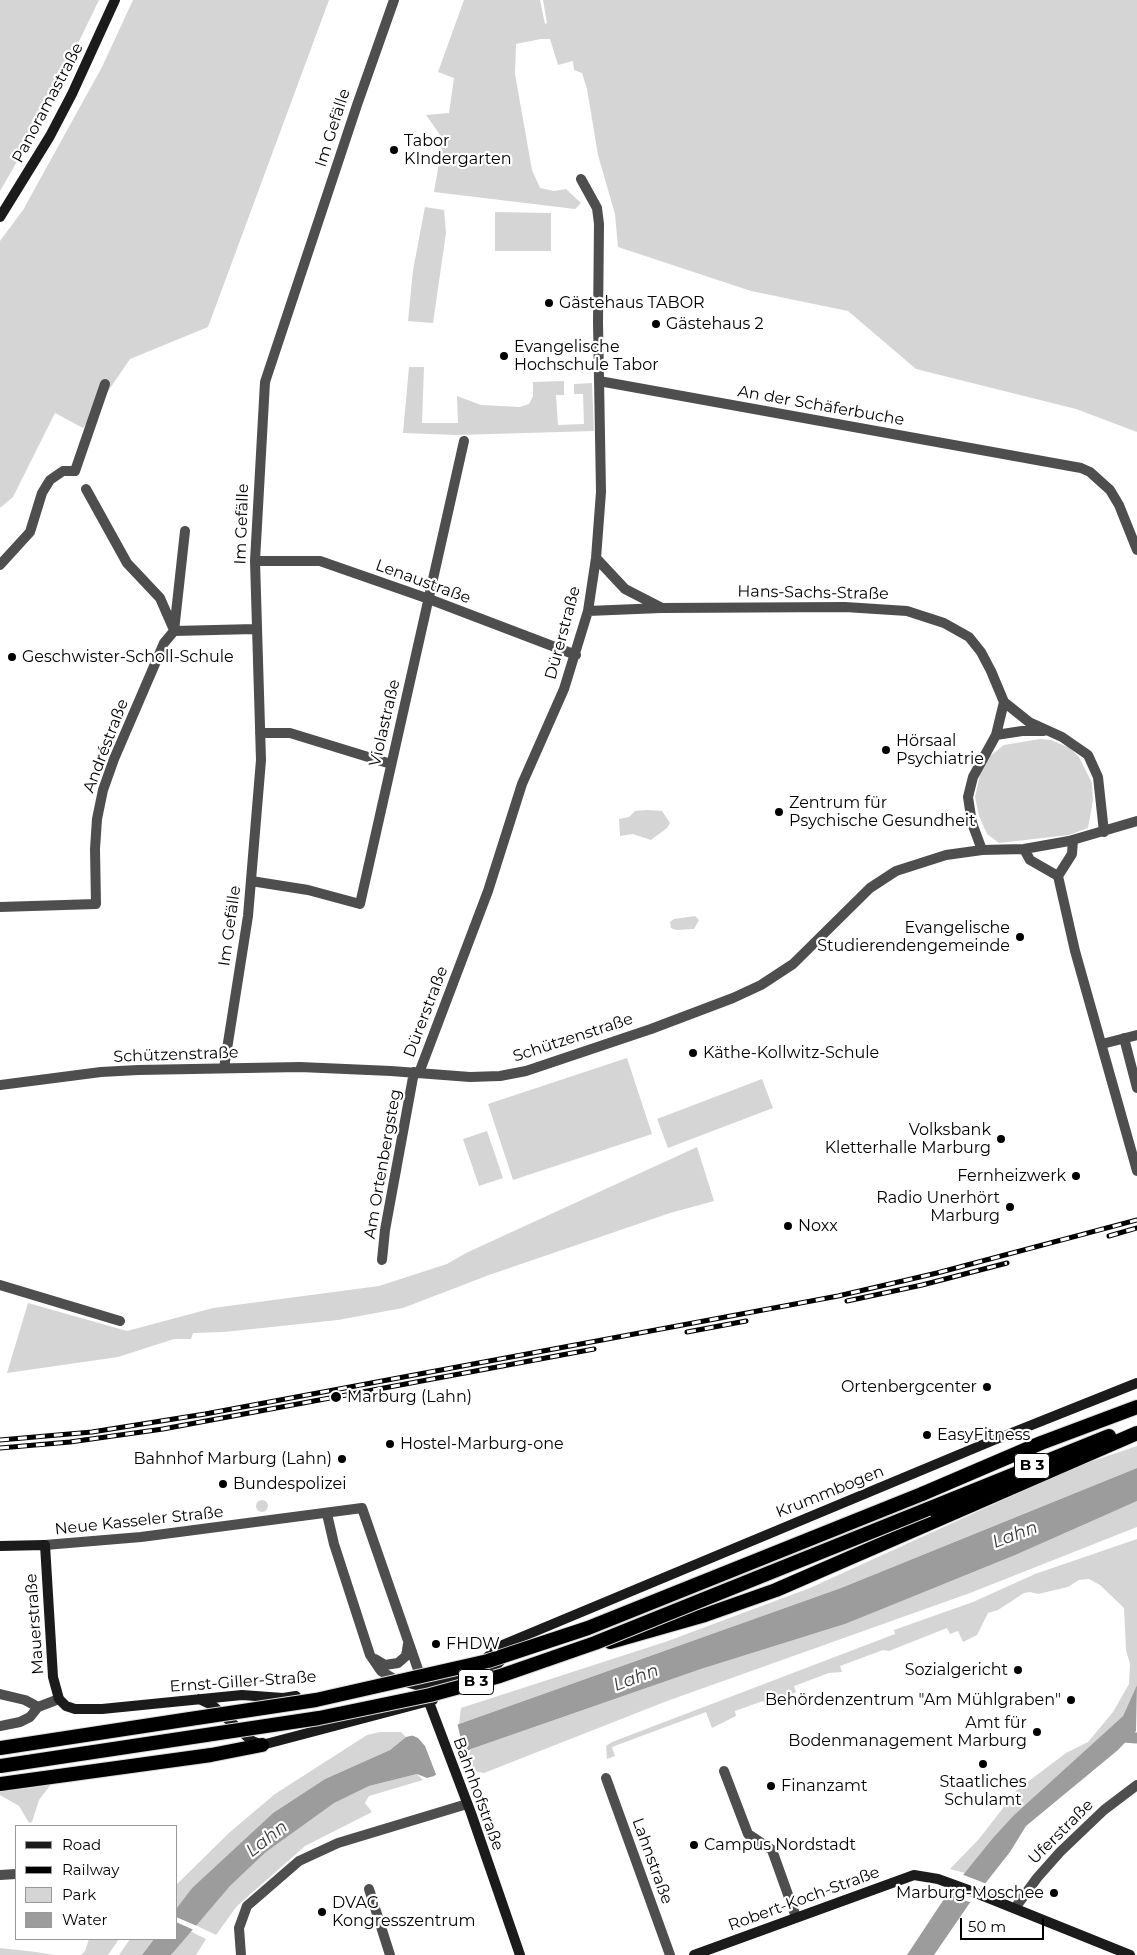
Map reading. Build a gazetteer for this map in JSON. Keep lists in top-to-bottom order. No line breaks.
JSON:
{"streets":{"highway":["B 3"],"main road":["Panoramastraße","Krummbogen","Neue Kasseler Straße","Mauerstraße","Ernst-Giller-Straße","Bahnhofstraße","Robert-Koch-Straße"],"street":["Im Gefälle","An der Schäferbuche","Lenaustraße","Hans-Sachs-Straße","Dürerstraße","Violastraße","Andréstraße","Schützenstraße","Am Ortenbergsteg","Uferstraße","Lahnstraße"]},"crossings":[["Im Gefälle","Lenaustraße"],["Im Gefälle","Violastraße"],["Im Gefälle","Schützenstraße"],["An der Schäferbuche","Dürerstraße"],["Lenaustraße","Dürerstraße"],["Lenaustraße","Violastraße"],["Hans-Sachs-Straße","Dürerstraße"],["Dürerstraße","Schützenstraße"],["Dürerstraße","Am Ortenbergsteg"],["Schützenstraße","Am Ortenbergsteg"],["B 3","Krummbogen"],["Krummbogen","Ernst-Giller-Straße"],["Krummbogen","Bahnhofstraße"],["Neue Kasseler Straße","Mauerstraße"],["Neue Kasseler Straße","Bahnhofstraße"],["Mauerstraße","Ernst-Giller-Straße"],["Ernst-Giller-Straße","Bahnhofstraße"],["Uferstraße","Robert-Koch-Straße"]],"water":["Lahn"],"places":["Tabor KIndergarten","Gästehaus TABOR","Gästehaus 2","Evangelische Hochschule Tabor","Geschwister-Scholl-Schule","Hörsaal Psychiatrie","Zentrum für Psychische Gesundheit","Evangelische Studierendengemeinde","Käthe-Kollwitz-Schule","Volksbank Kletterhalle Marburg","Fernheizwerk","Radio Unerhört Marburg","Noxx","Ortenbergcenter","Marburg (Lahn)","EasyFitness","Hostel-Marburg-one","Bahnhof Marburg (Lahn)","Bundespolizei","FHDW","Sozialgericht","Behördenzentrum \"Am Mühlgraben\"","Amt für Bodenmanagement Marburg","Staatliches Schulamt","Finanzamt","Campus Nordstadt","Marburg-Moschee","DVAG Kongresszentrum"],"legend":["Road","Railway","Park","Water"],"scale_bar":"50 m"}
